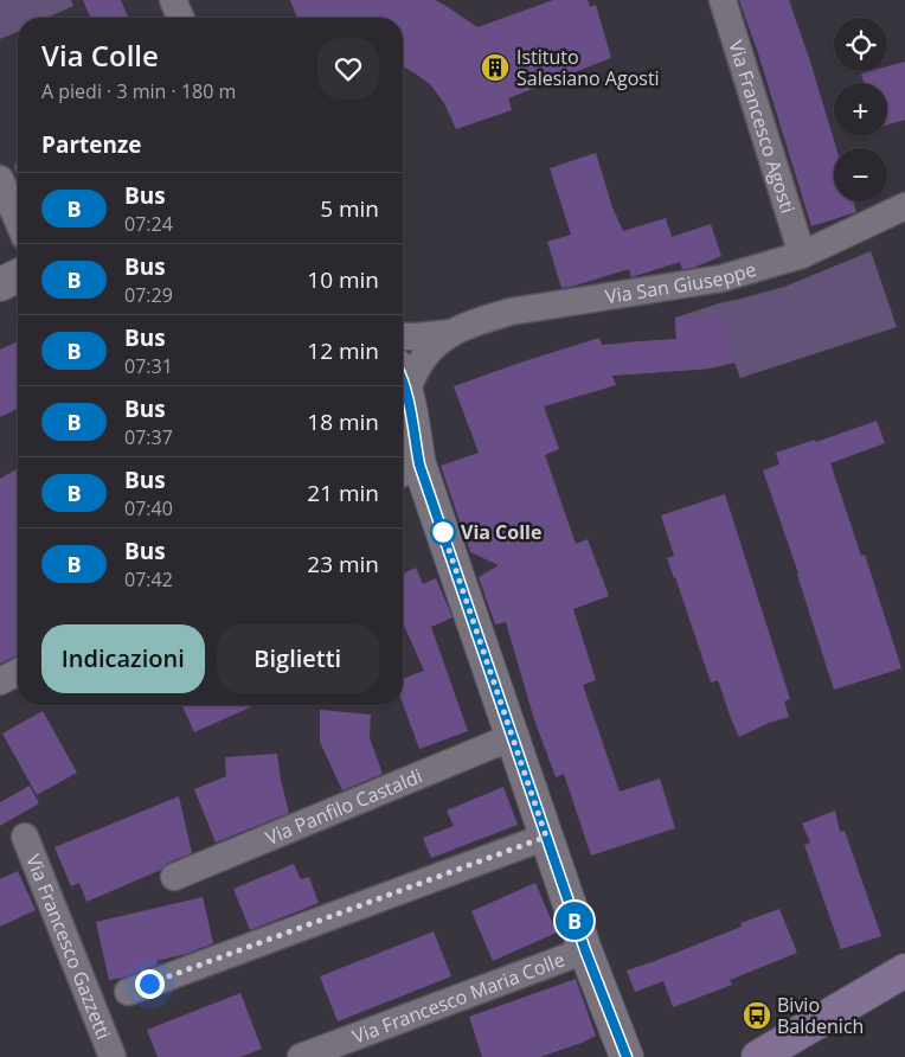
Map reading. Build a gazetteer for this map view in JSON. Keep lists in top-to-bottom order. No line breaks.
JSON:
{"streets":{"street":["Via Francesco Agosti","Via San Giuseppe","Via Panfilo Castaldi","Via Francesco Gazzetti","Via Francesco Maria Colle"]},"crossings":[["Via Francesco Agosti","Via San Giuseppe"],["Via Panfilo Castaldi","Via Francesco Maria Colle"]],"places":{"building":["Istituto Salesiano Agosti"],"other":["Via Colle"],"bus stop":["Bivio Baldenich"]},"lines":["bus line B"],"page":{"on_map":"B","map_buttons":["+","−"],"heading":[["Via Colle","A piedi · 3 min · 180 m"],"Partenze"],"list":[{"mark":"B","name":"Bus","note":"07:24","value":"5 min"},{"mark":"B","name":"Bus","note":"07:29","value":"10 min"},{"mark":"B","name":"Bus","note":"07:31","value":"12 min"},{"mark":"B","name":"Bus","note":"07:37","value":"18 min"},{"mark":"B","name":"Bus","note":"07:40","value":"21 min"},{"mark":"B","name":"Bus","note":"07:42","value":"23 min"}],"buttons":["Indicazioni","Biglietti"]}}
